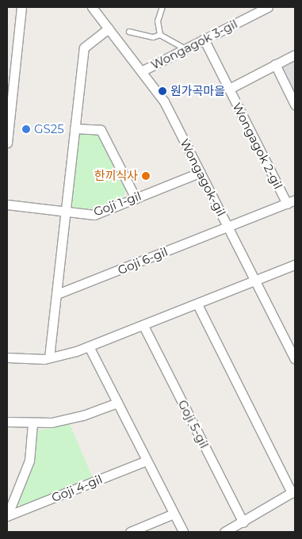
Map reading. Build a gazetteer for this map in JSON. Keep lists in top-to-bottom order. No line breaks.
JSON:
{"streets":{"street":["Wongagok 3-gil","Wongagok 2-gil","Wongagok-gil","Goji 1-gil","Goji 6-gil","Goji 5-gil","Goji 4-gil"]},"crossings":[["Wongagok 3-gil","Wongagok 2-gil"],["Wongagok 3-gil","Wongagok-gil"],["Wongagok 2-gil","Wongagok-gil"],["Wongagok 2-gil","Goji 6-gil"],["Wongagok-gil","Goji 1-gil"],["Wongagok-gil","Goji 6-gil"]],"places":["원가곡마을","GS25","한끼식사"]}
